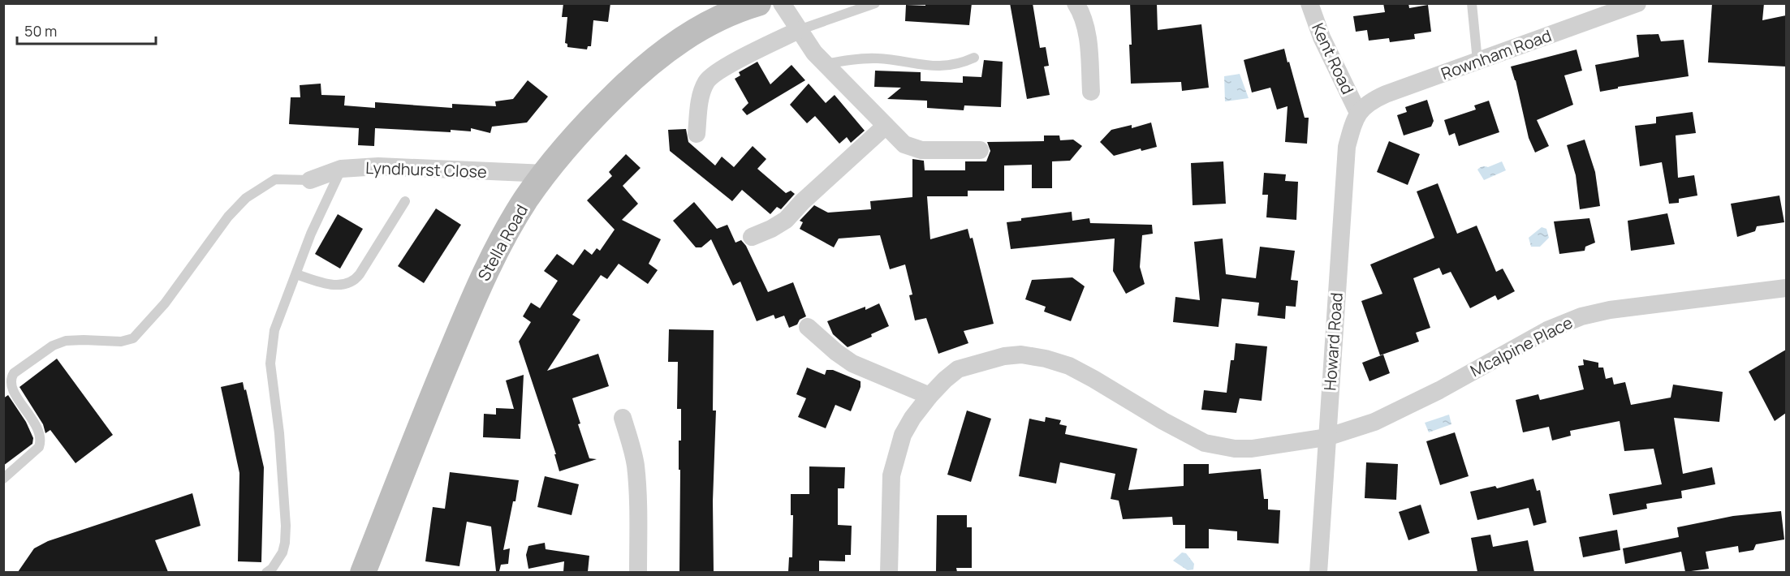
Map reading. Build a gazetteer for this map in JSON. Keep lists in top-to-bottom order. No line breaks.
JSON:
{"streets":{"main road":["Stella Road"],"street":["Rownham Road","Kent Road","Lyndhurst Close","Howard Road","Mcalpine Place"]},"crossings":[["Rownham Road","Kent Road"],["Rownham Road","Howard Road"],["Kent Road","Howard Road"],["Lyndhurst Close","Stella Road"],["Howard Road","Mcalpine Place"]],"scale_bar":"50 m"}
